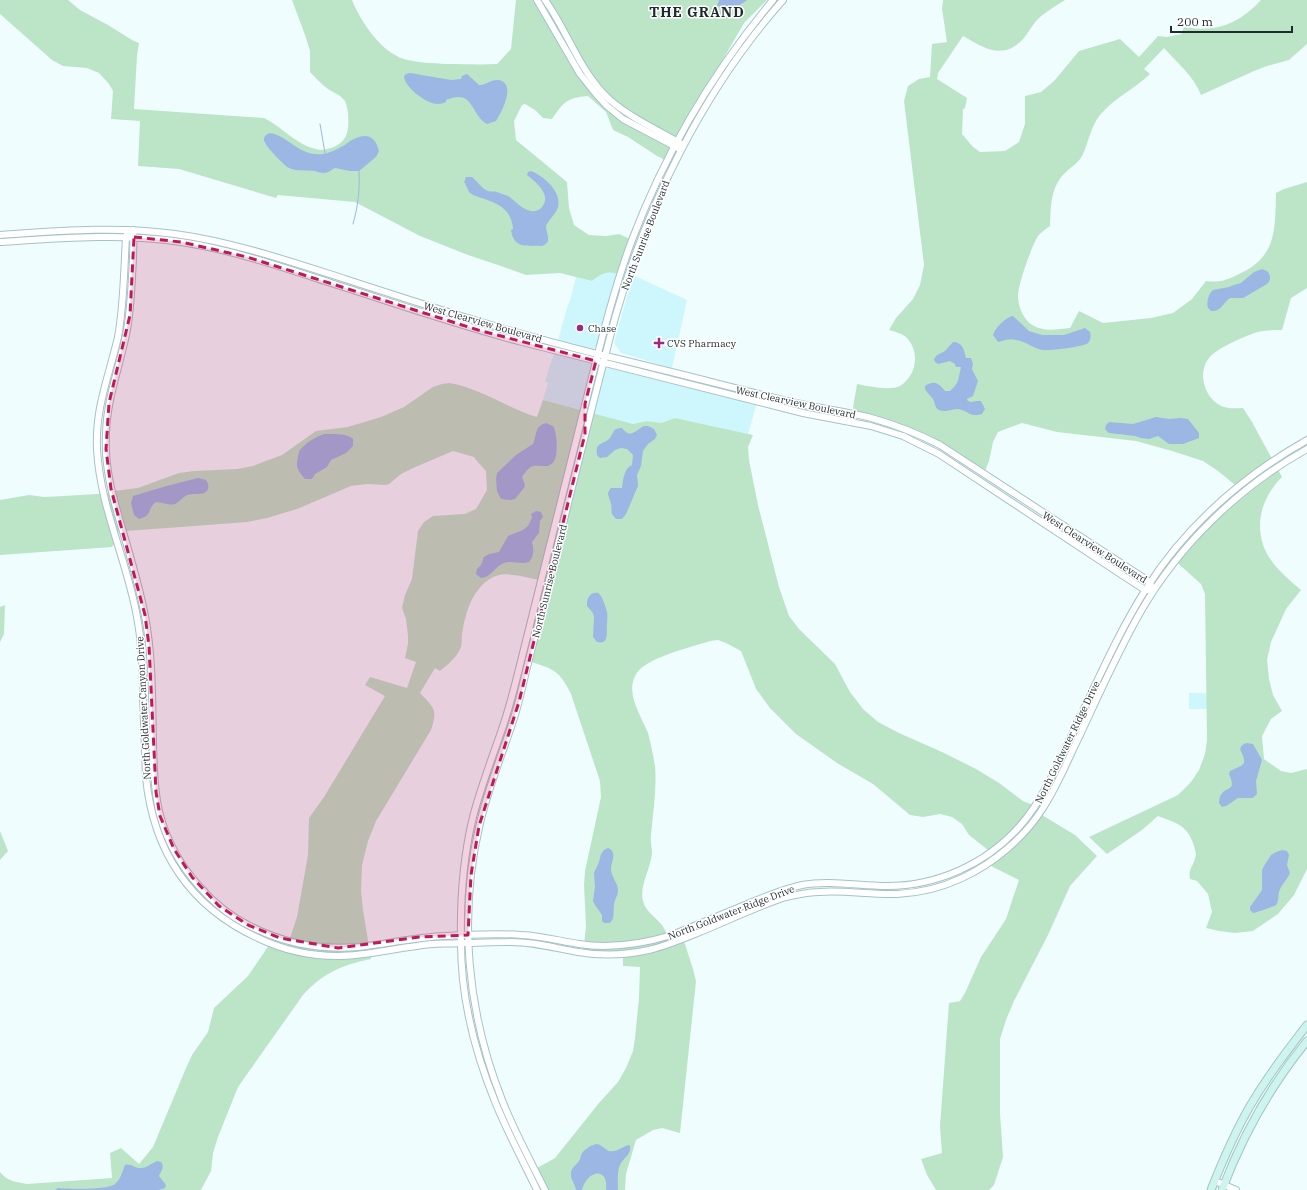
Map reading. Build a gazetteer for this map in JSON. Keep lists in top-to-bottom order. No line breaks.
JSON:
{"streets":{"street":["North Sunrise Boulevard","West Clearview Boulevard","North Goldwater Canyon Drive","North Goldwater Ridge Drive"]},"crossings":[["North Sunrise Boulevard","West Clearview Boulevard"],["North Sunrise Boulevard","North Goldwater Canyon Drive"],["North Sunrise Boulevard","North Goldwater Ridge Drive"],["West Clearview Boulevard","North Goldwater Canyon Drive"],["West Clearview Boulevard","North Goldwater Ridge Drive"],["North Goldwater Canyon Drive","North Goldwater Ridge Drive"]],"districts":["THE GRAND"],"places":{"other":["Chase"],"health":["CVS Pharmacy"]},"scale_bar":"200 m"}
